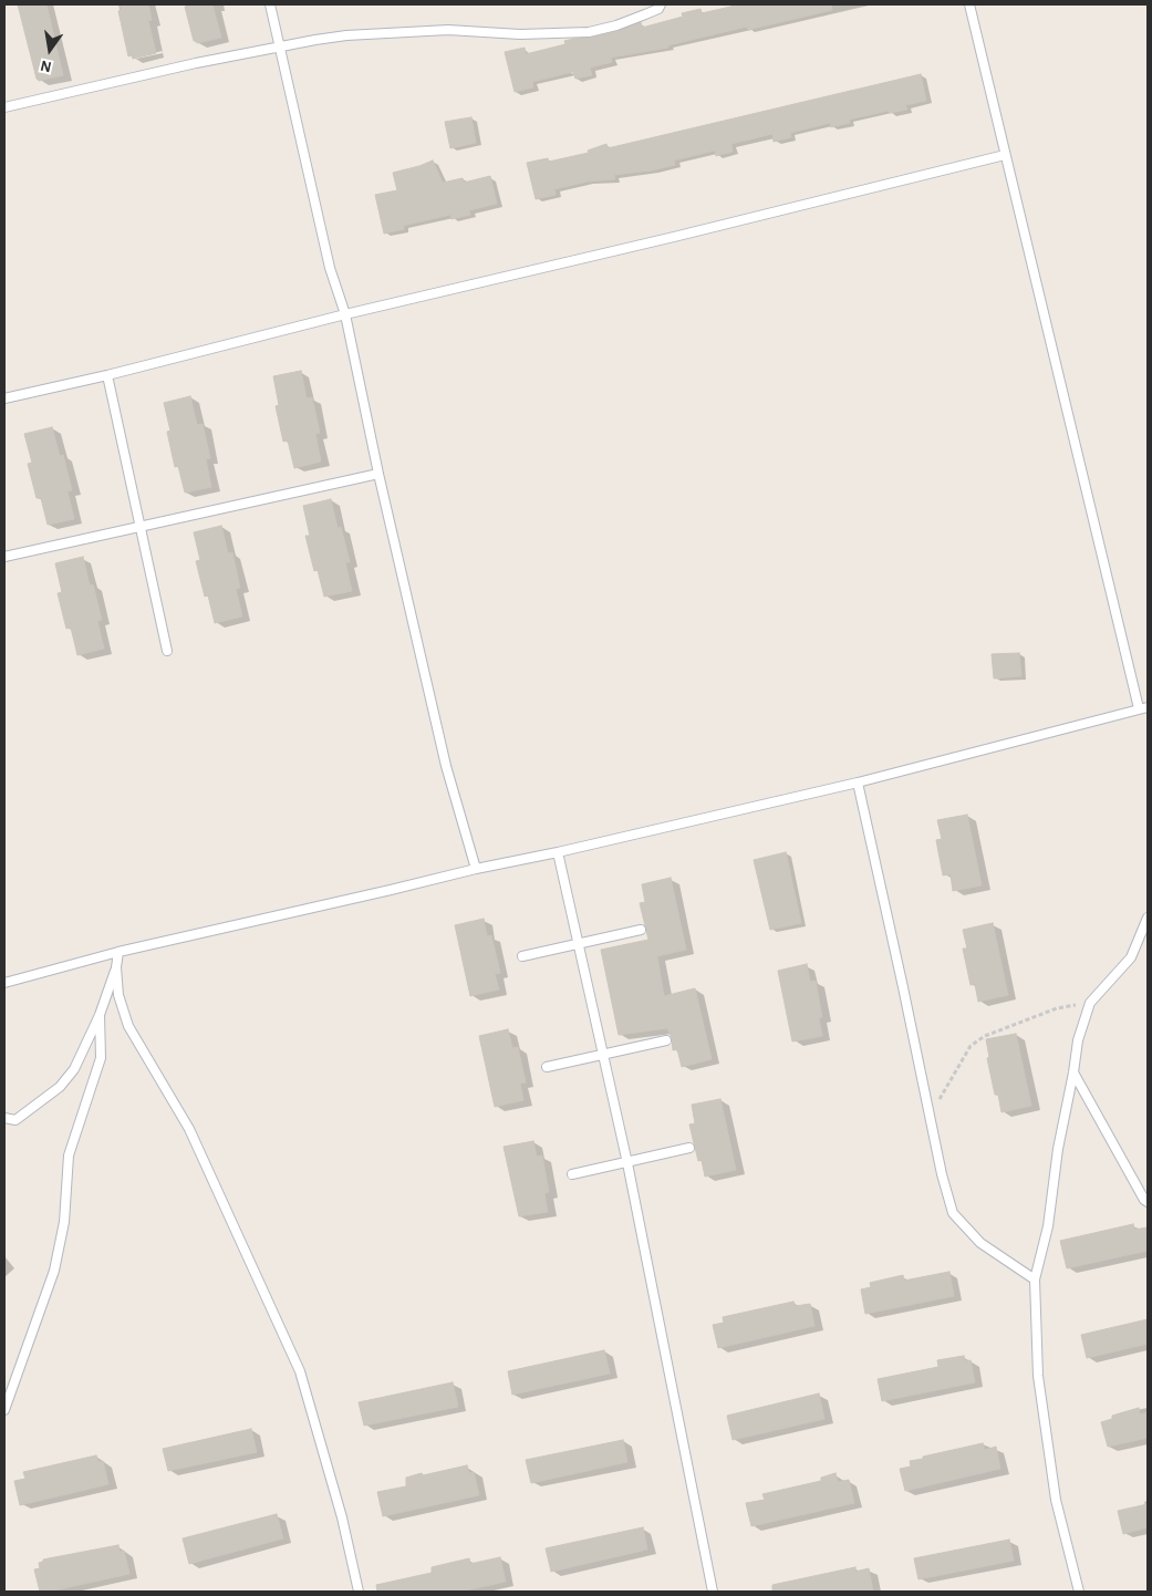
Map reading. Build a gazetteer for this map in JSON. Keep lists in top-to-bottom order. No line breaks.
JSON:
{"north":"bottom"}
